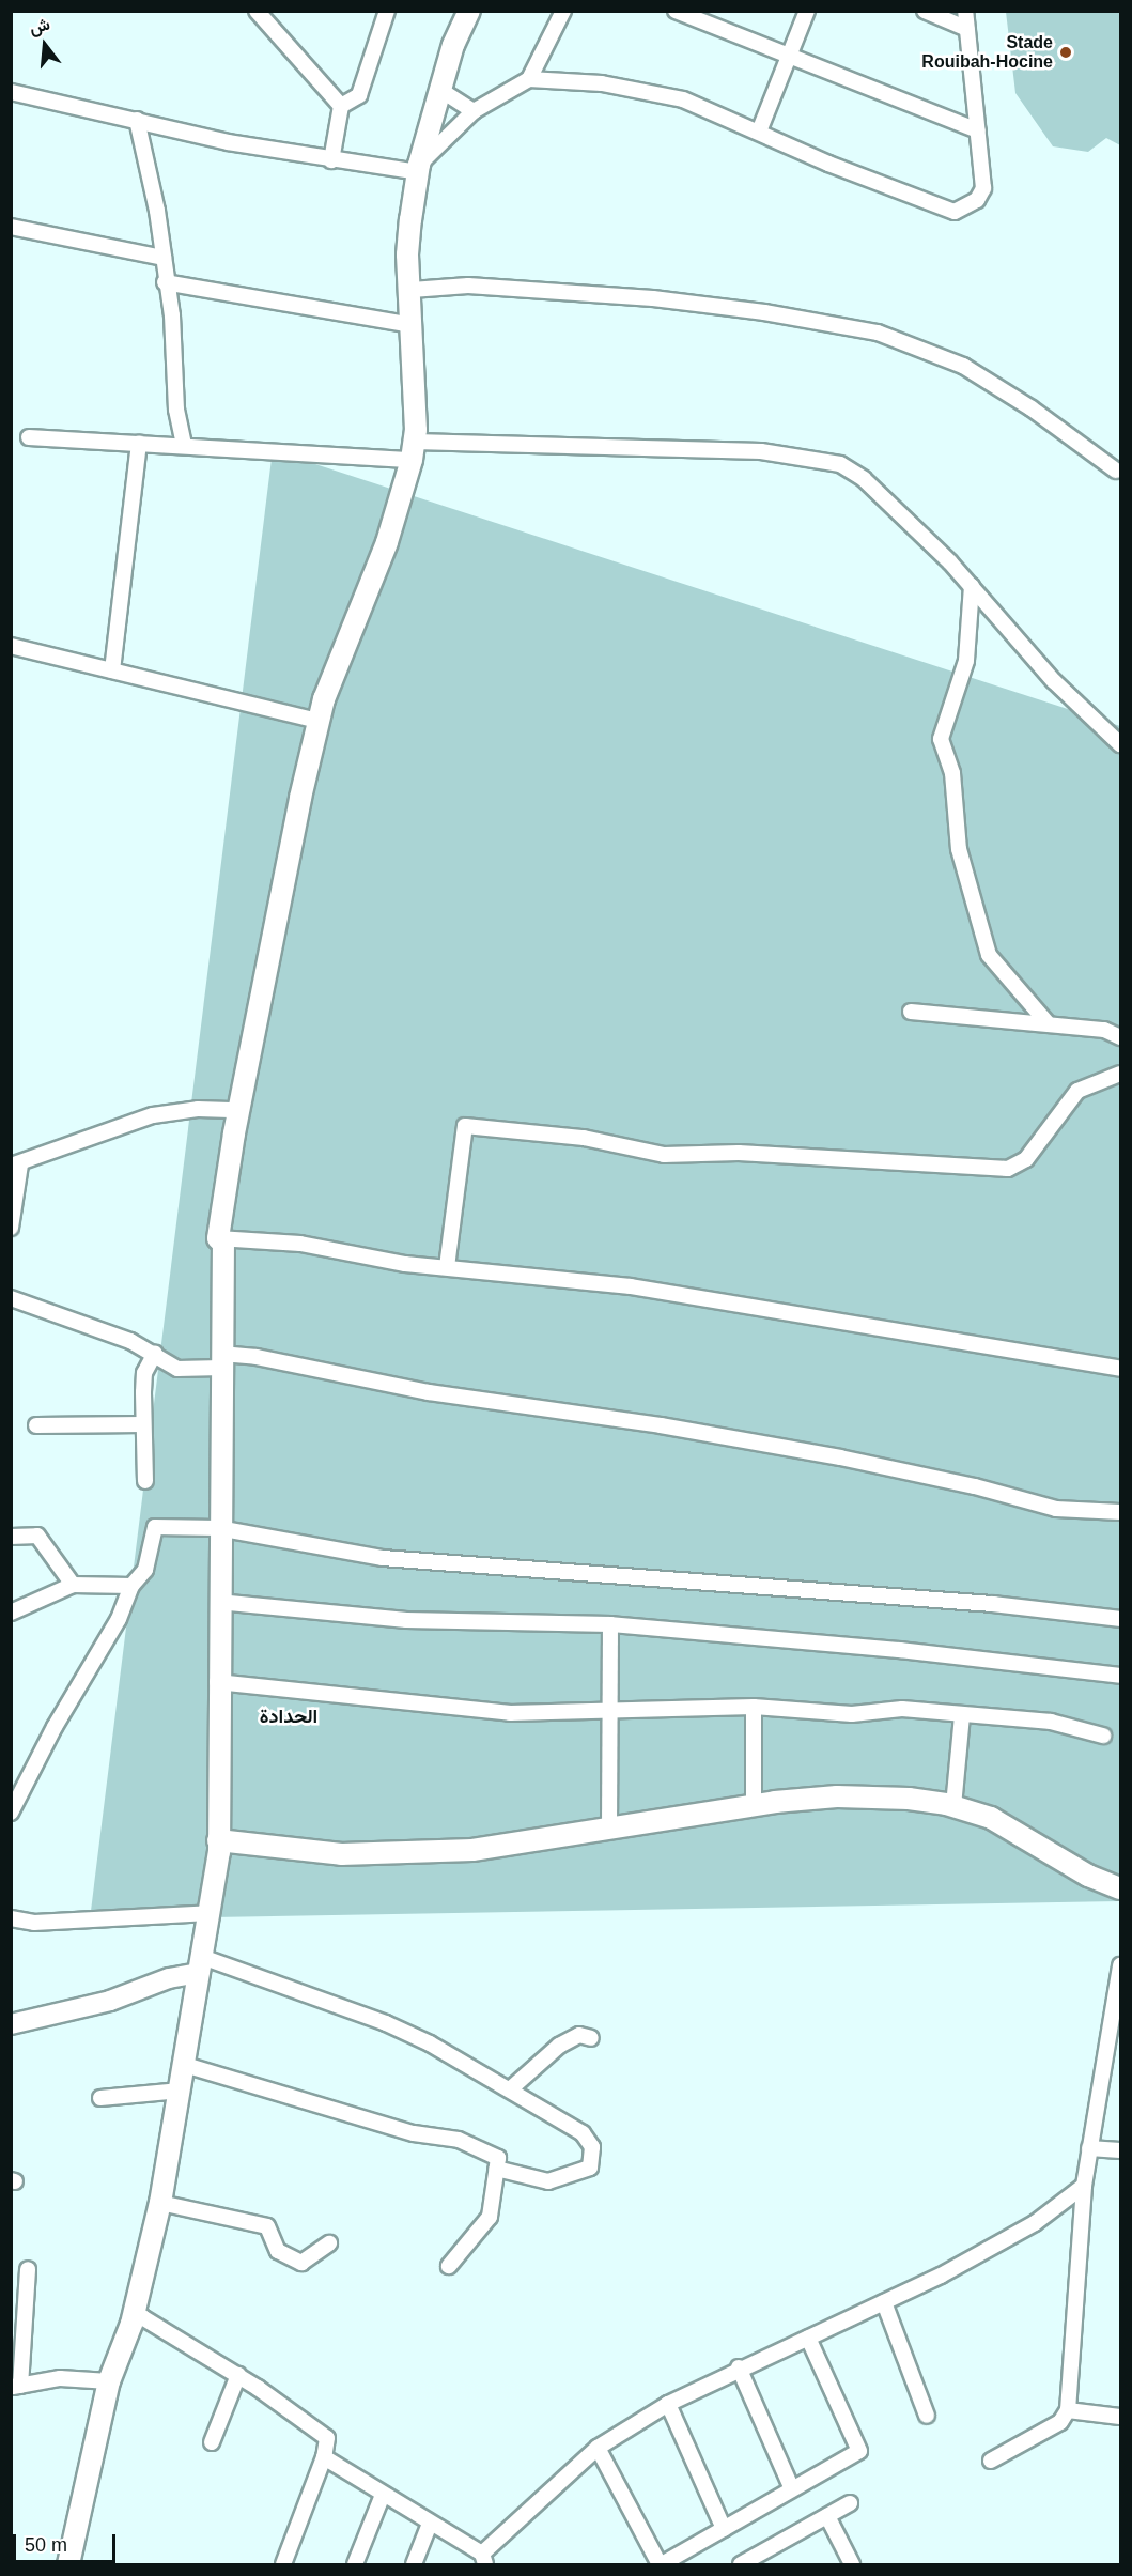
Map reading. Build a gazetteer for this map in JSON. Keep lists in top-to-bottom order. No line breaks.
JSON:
{"districts":["الحدادة"],"places":["Stade Rouibah-Hocine"],"scale_bar":"50 m","north":"top"}
